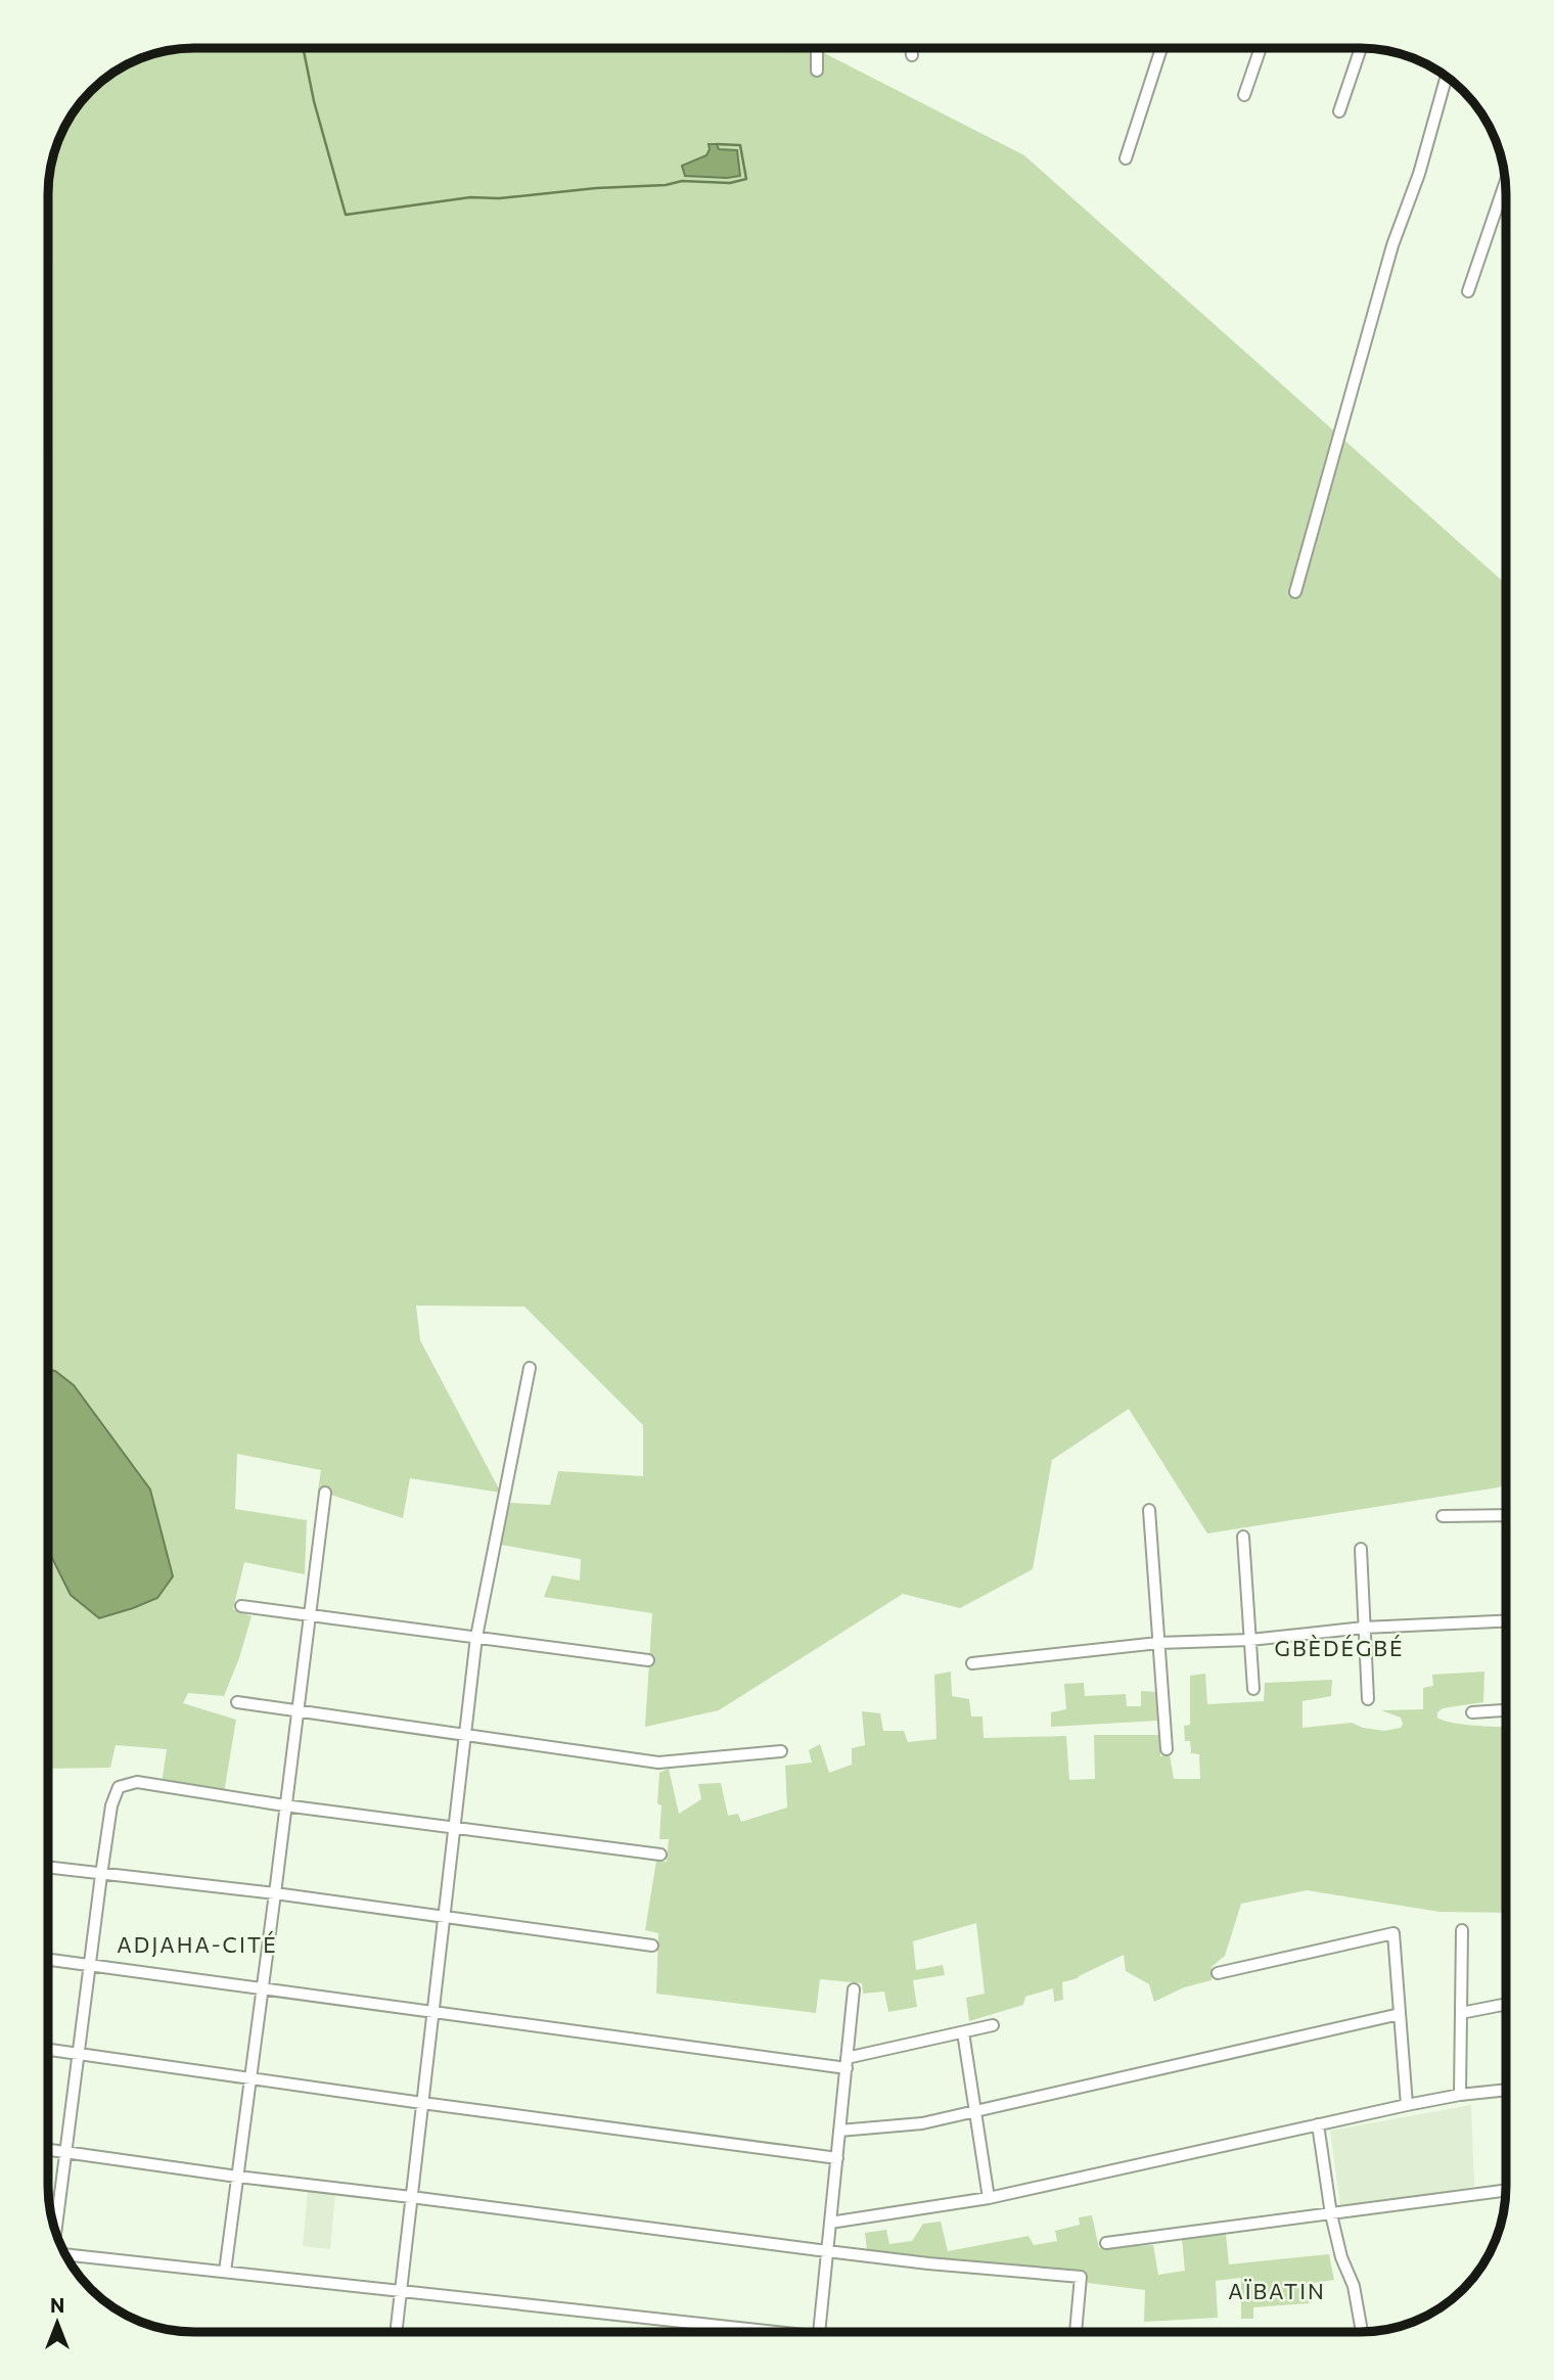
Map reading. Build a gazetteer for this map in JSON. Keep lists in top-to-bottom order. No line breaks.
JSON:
{"districts":["GBÈDÉGBÉ","ADJAHA-CITÉ","AÏBATIN"],"north":"top"}
